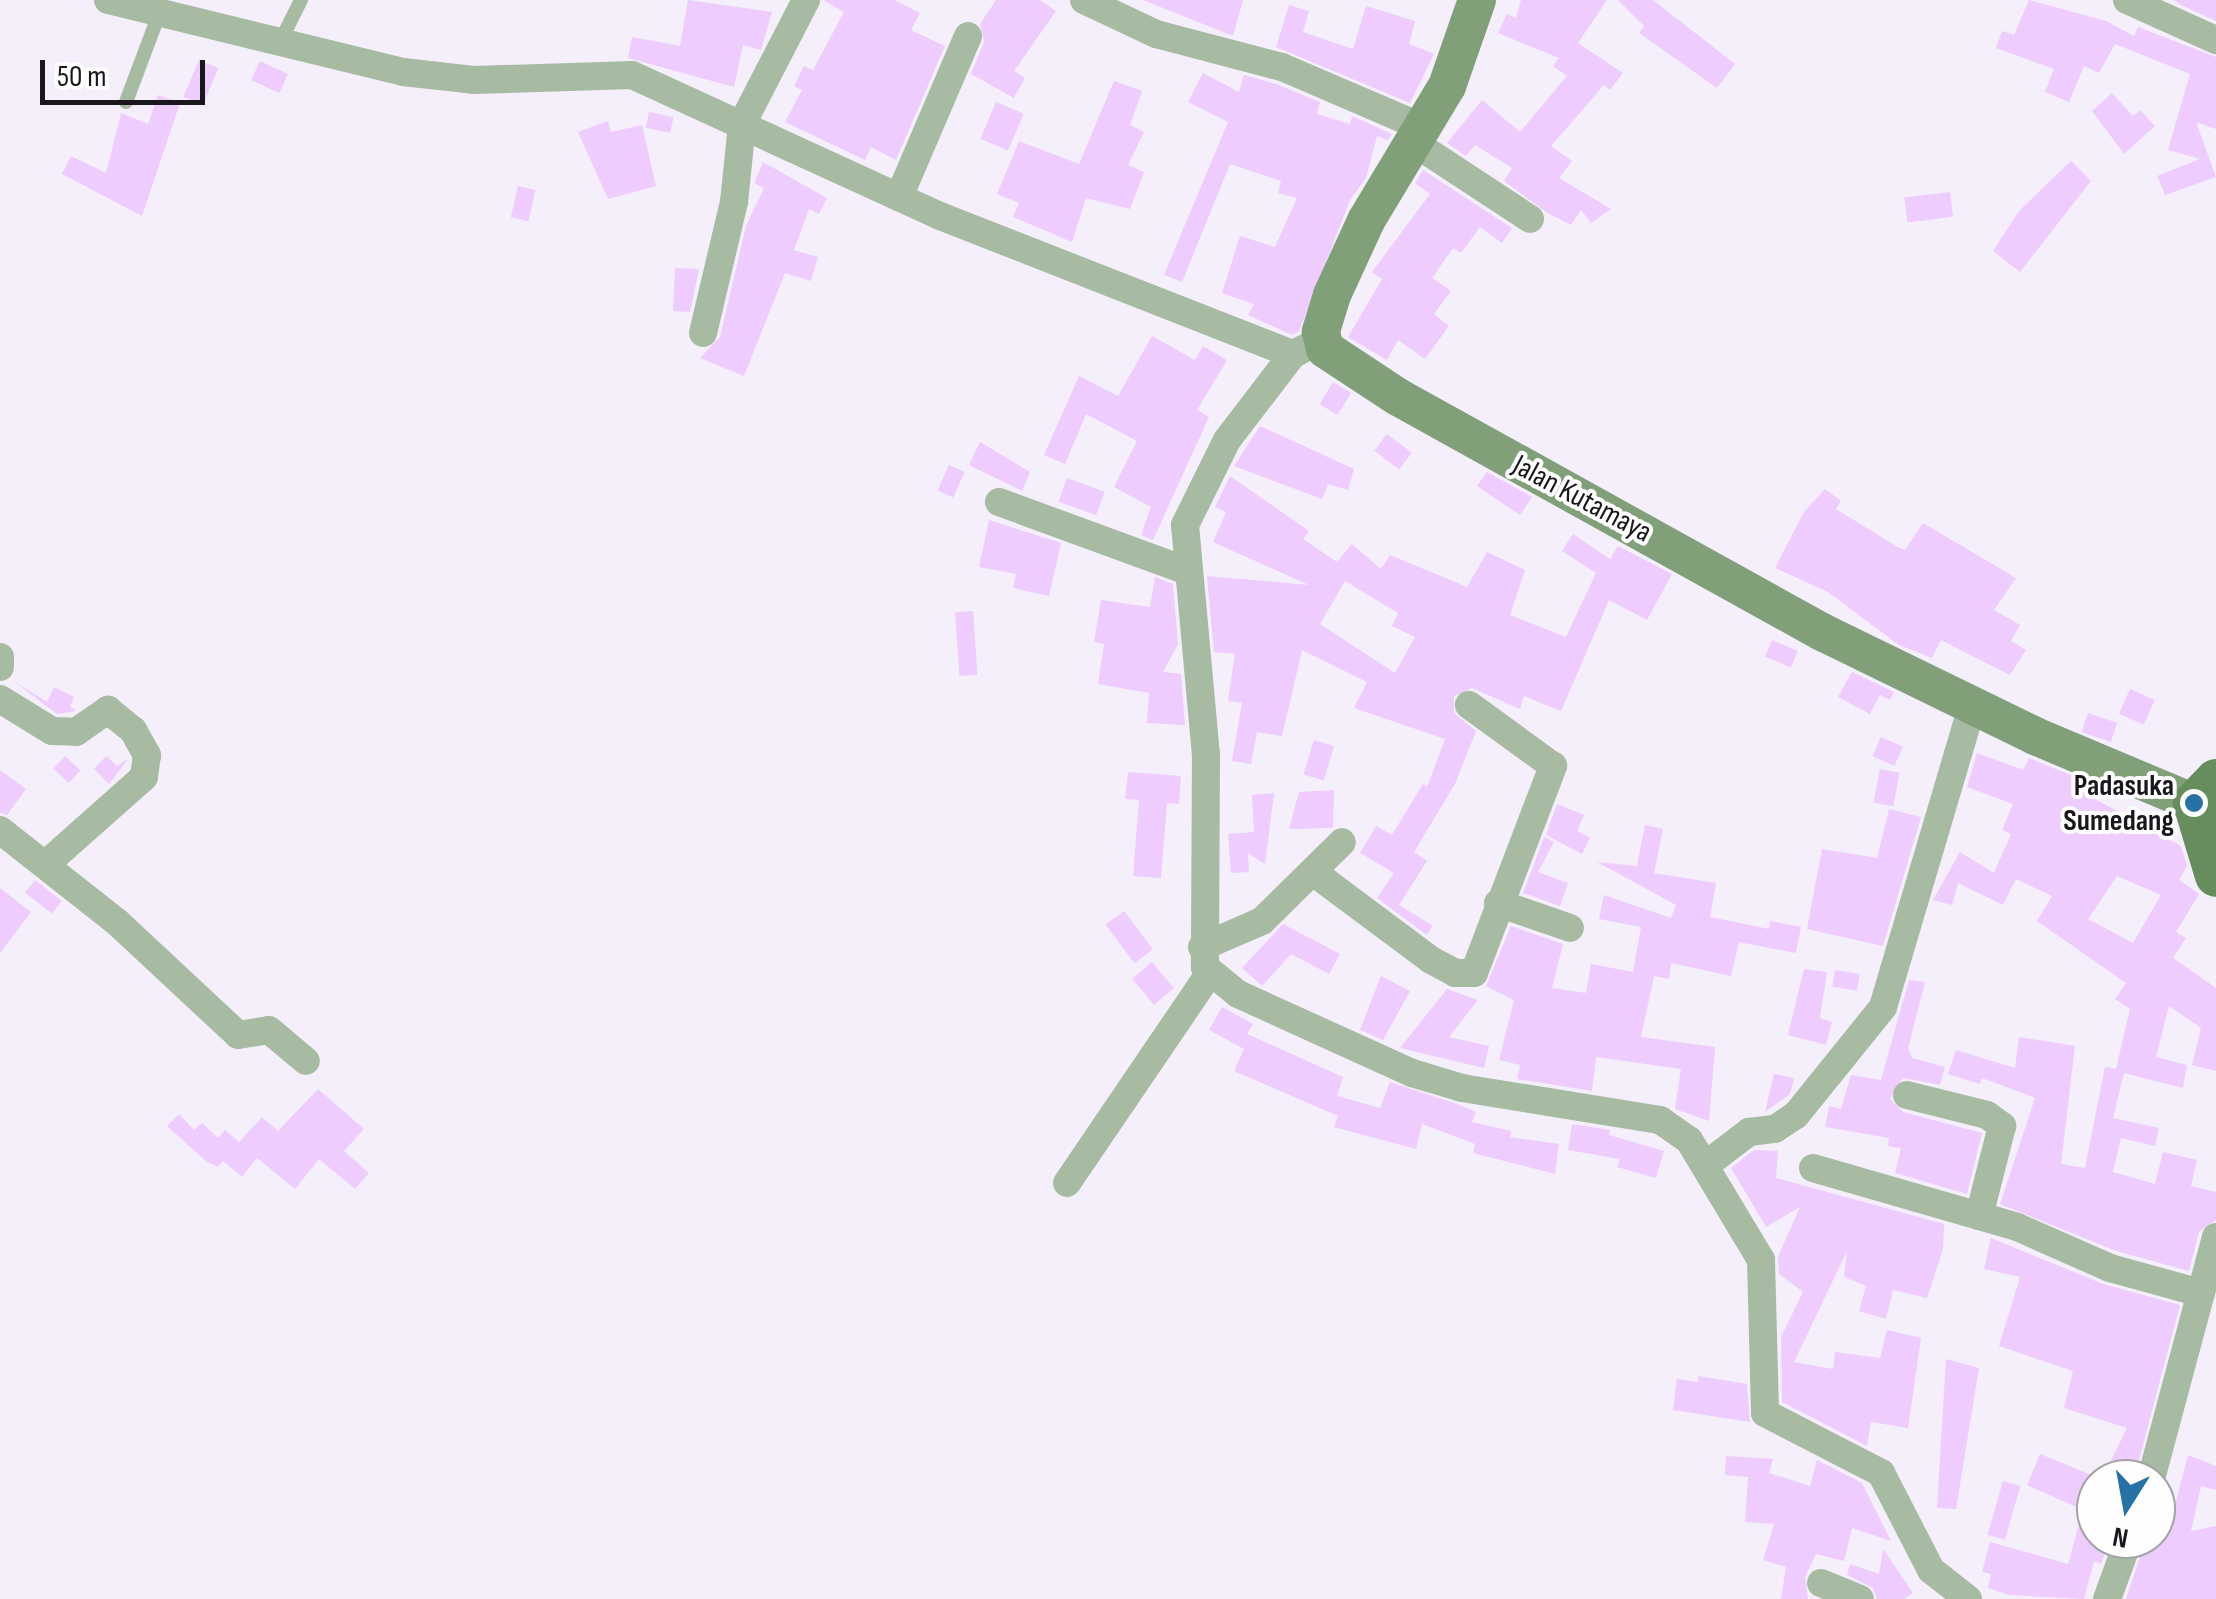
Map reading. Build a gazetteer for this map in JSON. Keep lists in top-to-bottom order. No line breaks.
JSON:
{"streets":{"main road":["Jalan Kutamaya"]},"places":["Padasuka Sumedang"],"scale_bar":"50 m","north":"bottom"}
